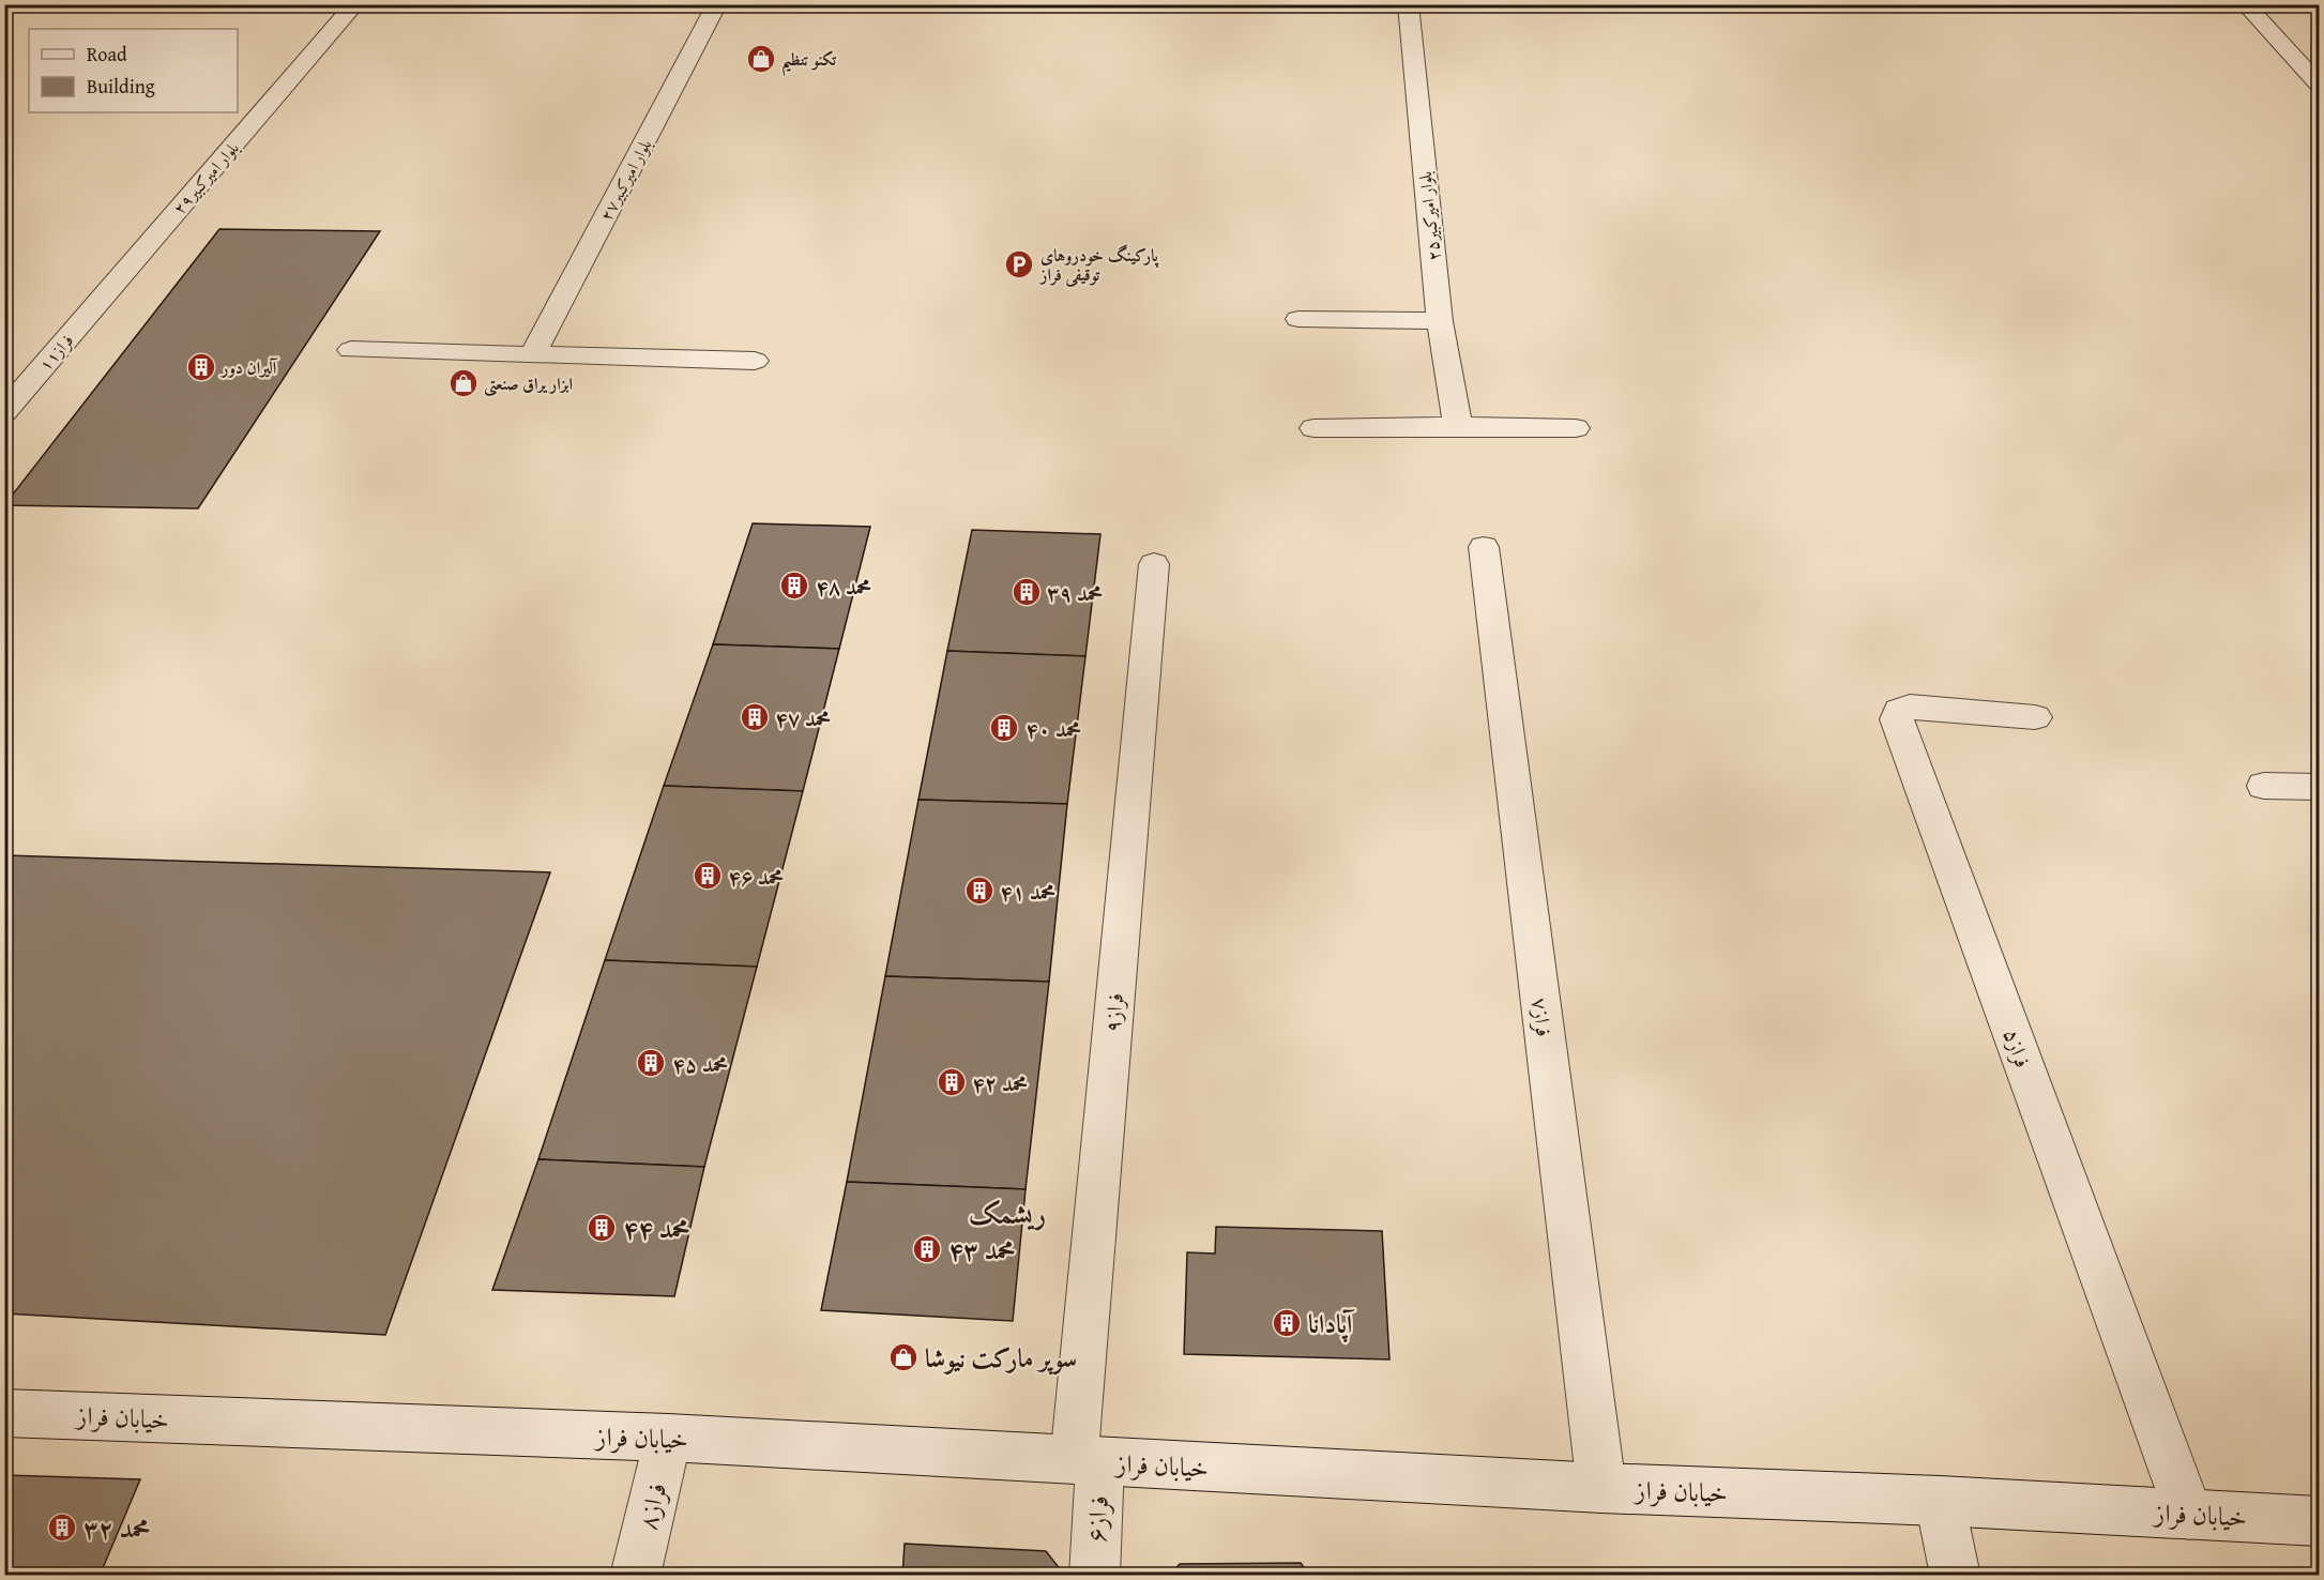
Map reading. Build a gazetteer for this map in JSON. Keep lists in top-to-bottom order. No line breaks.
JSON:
{"streets":{"street":["۲۹بلوار امیرکبیر","بلوار امیرکبیر۲۷","بلوار امیرکبیر۲۵","فراز۱۱","فراز۹","فراز۷","فراز۵","خیابان فراز","فراز۸","فراز۶"]},"crossings":[["۲۹بلوار امیرکبیر","فراز۱۱"],["فراز۹","خیابان فراز"],["فراز۹","فراز۶"],["فراز۷","خیابان فراز"],["فراز۵","خیابان فراز"],["خیابان فراز","فراز۸"],["خیابان فراز","فراز۶"]],"districts":["ریشمک"],"places":{"shop":["تکنو تنظیم","ابزار یراق صنعتی","سوپر مارکت نیوشا"],"parking":["پارکینگ خودروهای توقیفی فراز"],"building":["آلیران دور","محمد ۴۸","محمد ۳۹","محمد ۴۷","محمد ۴۰","محمد ۴۶","محمد ۴۱","محمد ۴۵","محمد ۴۲","محمد ۴۴","محمد ۴۳","آپادانا","محمد ۳۲"]},"legend":["Road","Building"]}
